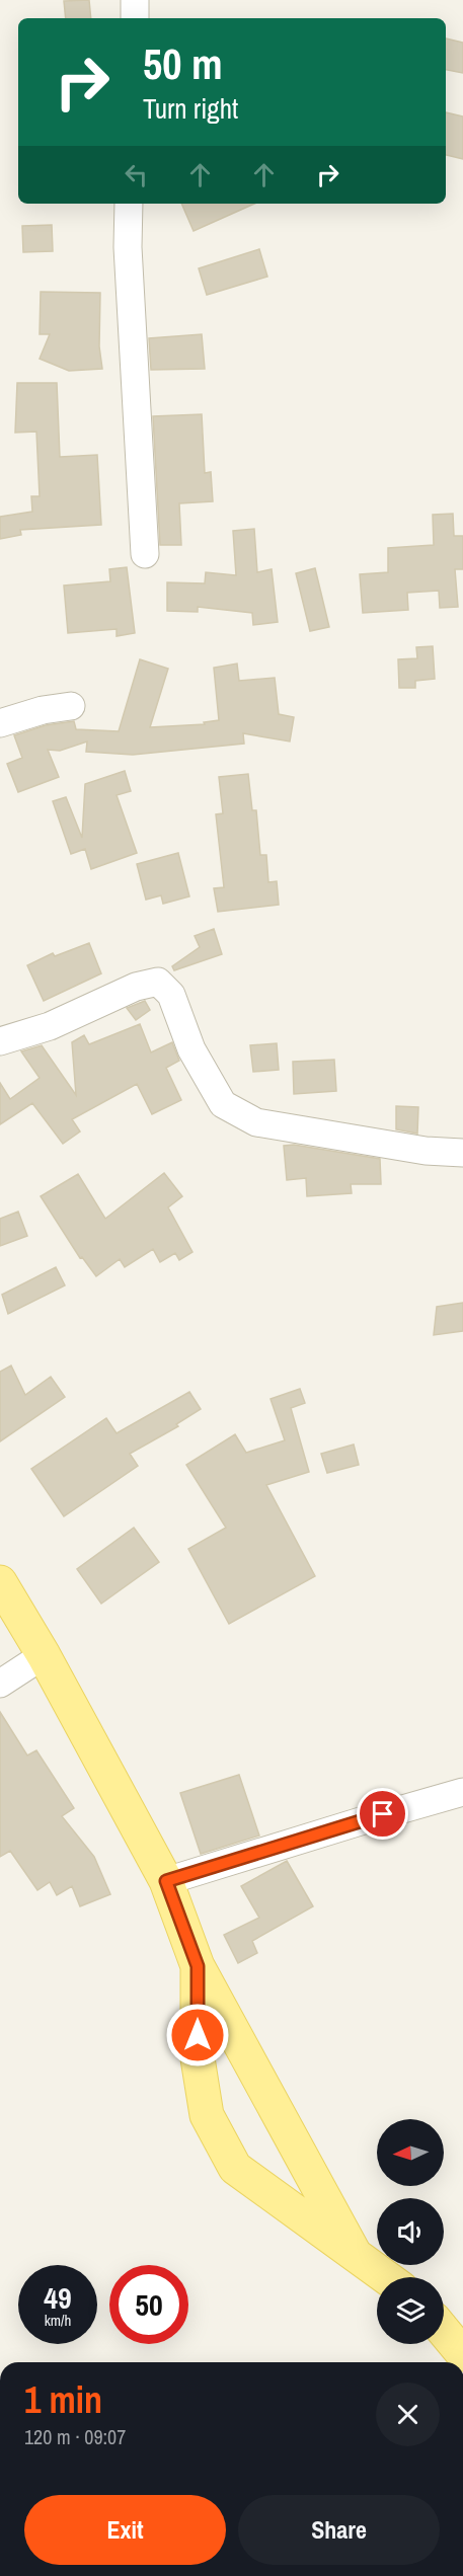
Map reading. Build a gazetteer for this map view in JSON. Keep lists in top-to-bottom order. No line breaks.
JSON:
{"north":"left","page":{"turn":["50 m","Turn right"],"speed":"49 km/h","limit":"50","heading":["1 min","120 m · 09:07"],"buttons":["Exit","Share"]}}
